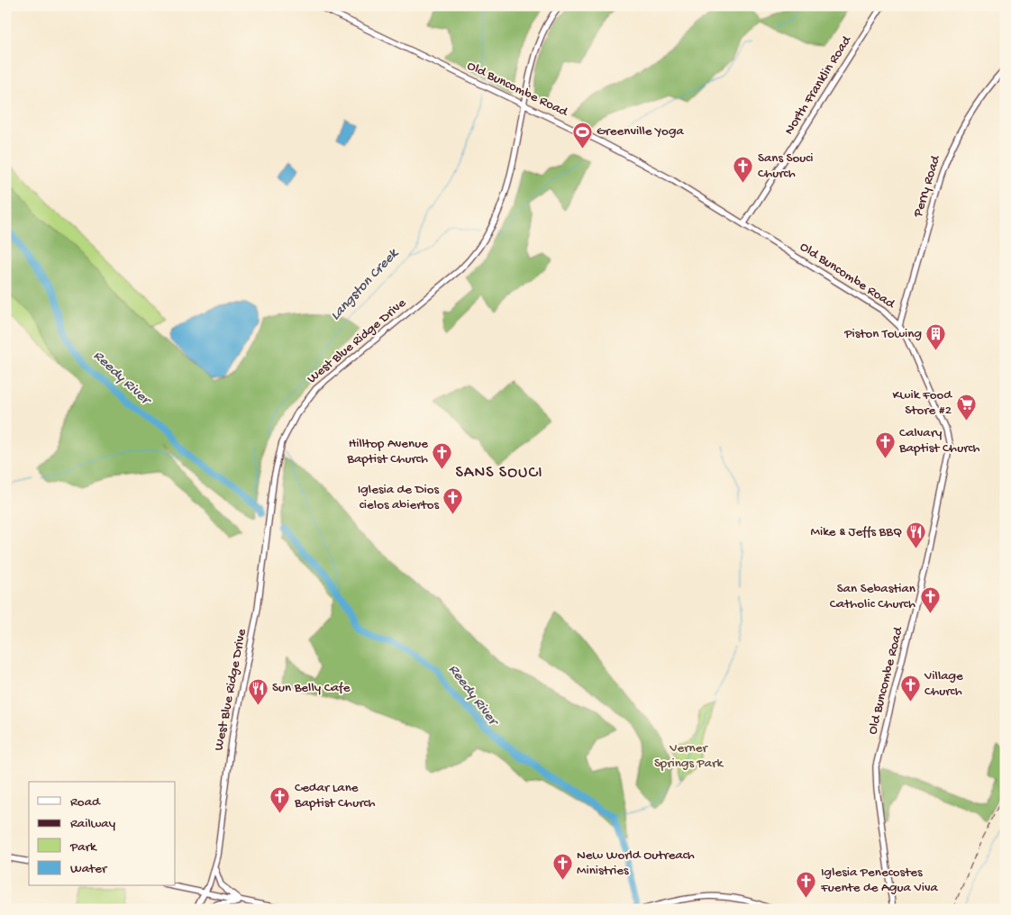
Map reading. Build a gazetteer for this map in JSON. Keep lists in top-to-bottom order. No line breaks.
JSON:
{"streets":{"street":["North Franklin Road","Old Buncombe Road","Perry Road","West Blue Ridge Drive"]},"crossings":[["North Franklin Road","Old Buncombe Road"],["Old Buncombe Road","Perry Road"],["Old Buncombe Road","West Blue Ridge Drive"]],"districts":["SANS SOUCI"],"water":["Langston Creek","Reedy River"],"parks":["Verner Springs Park"],"places":{"sports":["Greenville Yoga"],"church":["Sans Souci Church","Calvary Baptist Church","Hilltop Avenue Baptist Church","Iglesia de Dios cielos abiertos","San Sebastian Catholic Church","Village Church","Cedar Lane Baptist Church","New World Outreach Ministries","Iglesia Penecostes Fuente de Agua Viva"],"building":["Piston Towing"],"supermarket":["Kwik Food Store #2"],"restaurant":["Mike & Jeffs BBQ","Sun Belly Cafe"]},"legend":["Road","Railway","Park","Water"]}
